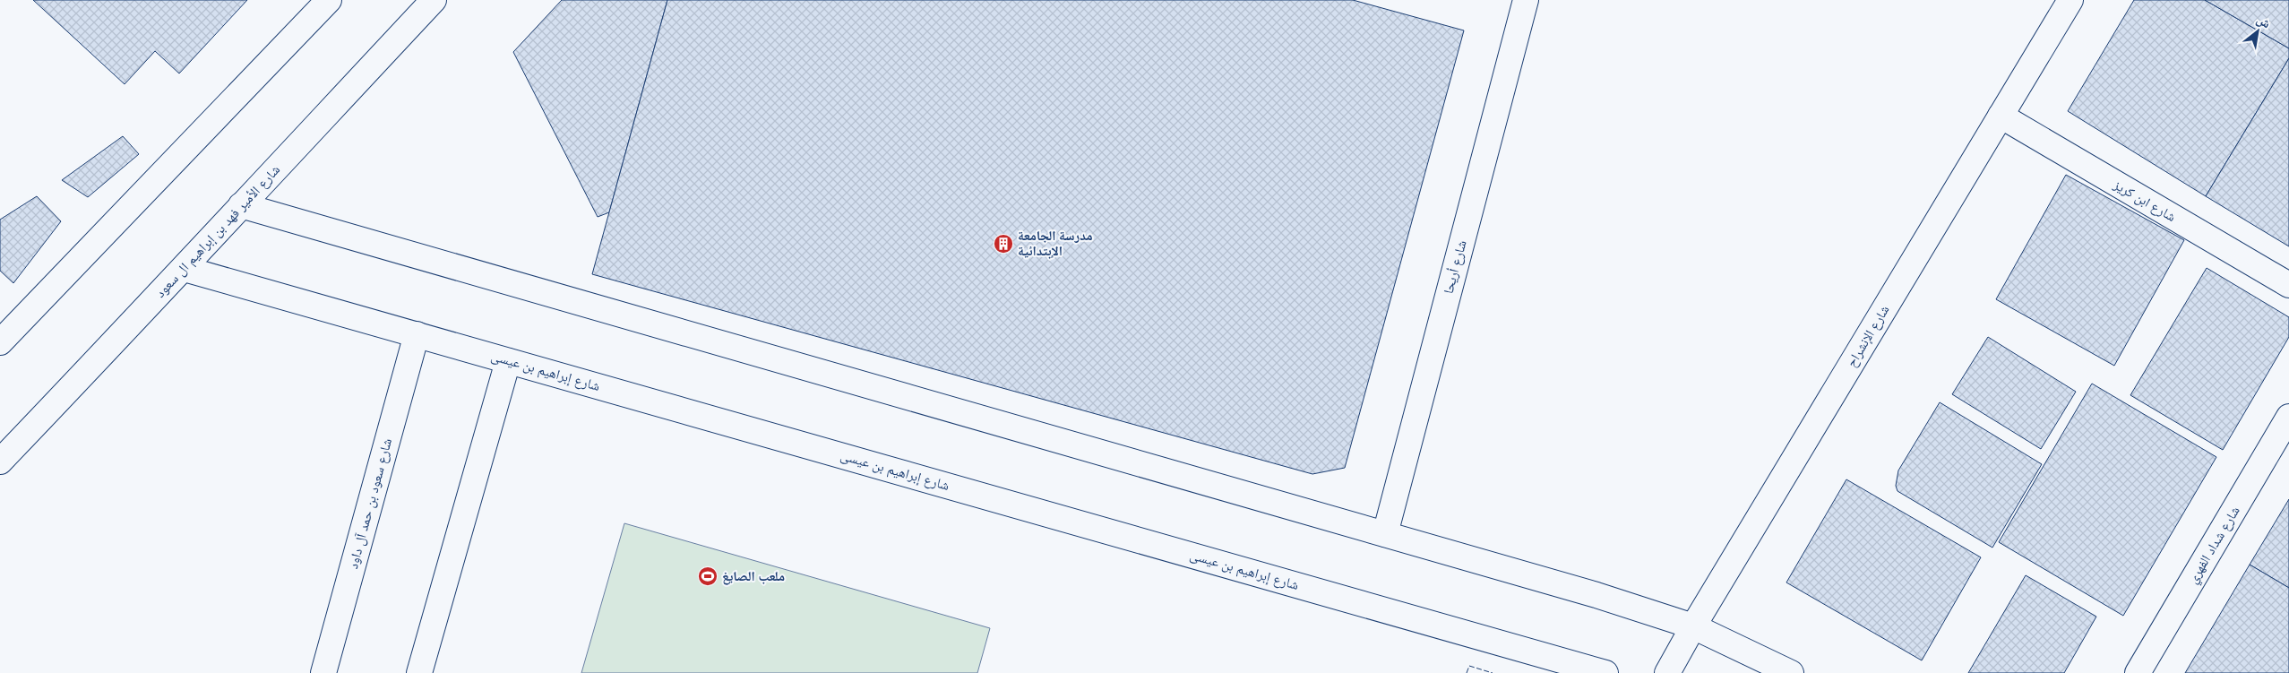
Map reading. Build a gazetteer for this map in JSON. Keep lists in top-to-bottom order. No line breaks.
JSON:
{"streets":{"street":["شارع ابن كريز","شارع الأمير فهد بن إبراهيم ال سعود","شارع أريحا","شارع الإنشراح","شارع إبراهيم بن عيسى","شارع سعود بن حمد آل داود","شارع شداد الفهري"]},"crossings":[["شارع ابن كريز","شارع الإنشراح"],["شارع الأمير فهد بن إبراهيم ال سعود","شارع إبراهيم بن عيسى"],["شارع إبراهيم بن عيسى","شارع سعود بن حمد آل داود"]],"places":{"building":["مدرسة الجامعة الإبتدائية"],"sports":["ملعب الصايغ"]},"north":"top right"}
